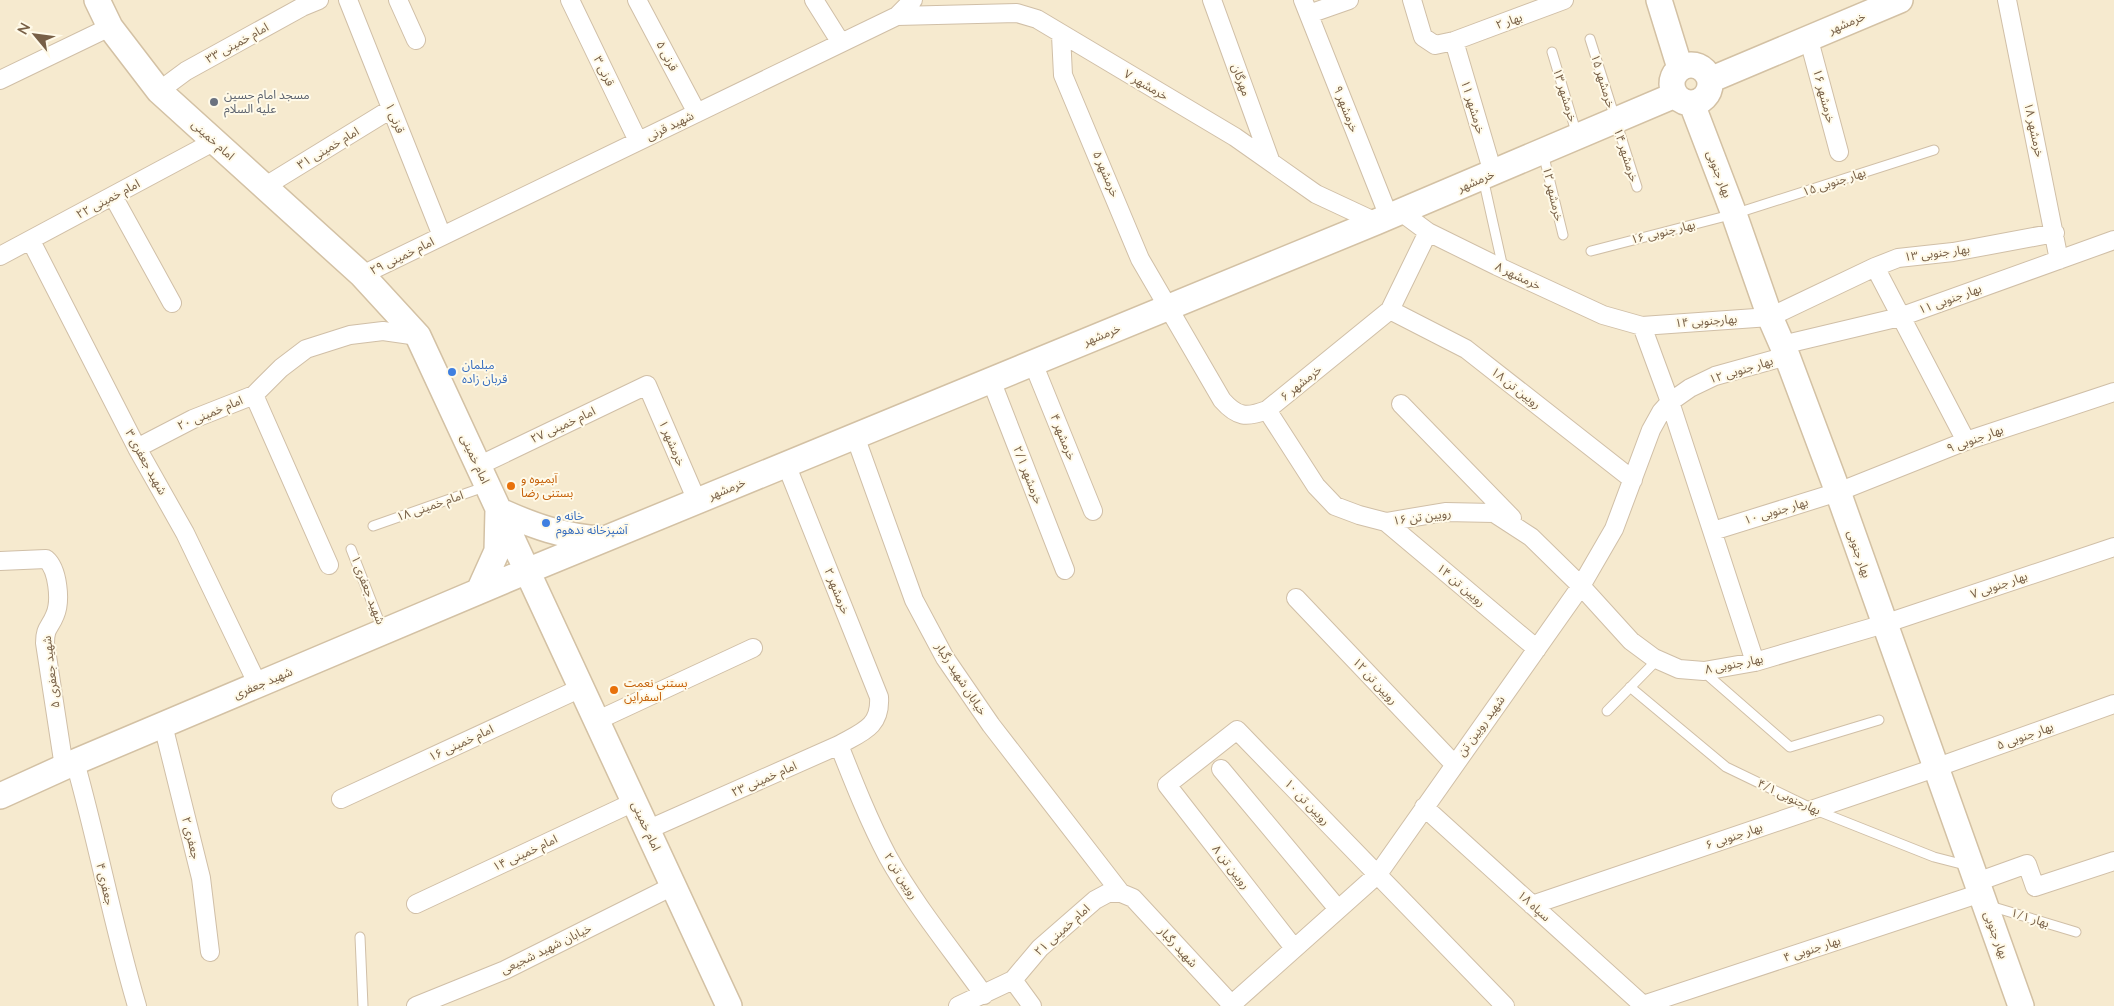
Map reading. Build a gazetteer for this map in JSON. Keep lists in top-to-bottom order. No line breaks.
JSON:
{"streets":{"street":["بهار ۲","خرمشهر","امام خمینی ۳۳","قرنی ۵","قرنی ۳","مهرگان","خرمشهر ۷","خرمشهر ۱۶","خرمشهر ۱۱","خرمشهر ۹","قرنی ۱","شهید قرنی","خرمشهر ۱۸","امام خمینی","امام خمینی ۳۱","خرمشهر ۵","بهار جنوبی","امام خمینی ۲۲","بهار جنوبی ۱۳","امام خمینی ۲۹","خرمشهر ۸","بهار جنوبی ۱۱","بهارجنوبی ۱۴","بهار جنوبی ۱۲","خرمشهر ۶","رویین تن ۱۸","امام خمینی ۲۰","امام خمینی ۲۷","خرمشهر ۴","بهار جنوبی ۹","خرمشهر ۱","شهید جعفری ۳","خرمشهر ۲/۱","بهار جنوبی ۱۰","رویین تن ۱۶","رویین تن ۱۴","بهار جنوبی ۷","خرمشهر ۲","بهار جنوبی ۸","شهید جعفری ۵","خیابان شهید رگبار","رویین تن ۱۲","شهید جعفری","شهید رویین تن","بهار جنوبی ۵","امام خمینی ۱۶","امام خمینی ۲۳","رویین تن ۱۰","بهار جنوبی ۶","جعفری ۲","امام خمینی ۱۴","رویین تن ۸","رویین تن ۲","جعفری ۴","سپاه ۱۸","امام خمینی ۲۱","شهید رگبار","خیابان شهید شجیعی","بهار جنوبی ۴"],"lane":["خرمشهر ۱۵","خرمشهر ۱۳","خرمشهر ۱۴","بهار جنوبی ۱۵","خرمشهر ۱۲","بهار جنوبی ۱۶","امام خمینی ۱۸","شهید جعفری ۱","بهارجنوبی ۴/۱","بهار ۱/۱"]},"crossings":[["بهار ۲","خرمشهر ۱۱"],["خرمشهر","خرمشهر ۱۵"],["خرمشهر","خرمشهر ۷"],["خرمشهر","خرمشهر ۱۳"],["خرمشهر","خرمشهر ۱۶"],["خرمشهر","خرمشهر ۱۱"],["خرمشهر","خرمشهر ۹"],["خرمشهر","امام خمینی"],["خرمشهر","خرمشهر ۱۴"],["خرمشهر","خرمشهر ۵"],["خرمشهر","بهار جنوبی"],["خرمشهر","خرمشهر ۱۲"],["خرمشهر","خرمشهر ۸"],["خرمشهر","خرمشهر ۶"],["خرمشهر","خرمشهر ۴"],["خرمشهر","خرمشهر ۱"],["خرمشهر","خرمشهر ۲/۱"],["خرمشهر","خرمشهر ۲"],["خرمشهر","خیابان شهید رگبار"],["خرمشهر","شهید جعفری"],["امام خمینی ۳۳","امام خمینی"],["قرنی ۵","شهید قرنی"],["قرنی ۳","شهید قرنی"],["مهرگان","خرمشهر ۷"],["خرمشهر ۱۵","خرمشهر ۱۴"],["خرمشهر ۷","خرمشهر ۹"],["خرمشهر ۷","شهید قرنی"],["خرمشهر ۷","خرمشهر ۵"],["خرمشهر ۷","خرمشهر ۸"],["خرمشهر ۹","خرمشهر ۸"],["قرنی ۱","شهید قرنی"],["قرنی ۱","امام خمینی ۳۱"],["قرنی ۱","امام خمینی ۲۹"],["شهید قرنی","امام خمینی ۲۹"],["خرمشهر ۱۸","بهار جنوبی ۱۳"],["خرمشهر ۱۸","بهار جنوبی ۱۱"],["امام خمینی","امام خمینی ۳۱"],["امام خمینی","امام خمینی ۲۲"],["امام خمینی","امام خمینی ۲۹"],["امام خمینی","امام خمینی ۲۰"],["امام خمینی","امام خمینی ۲۷"],["امام خمینی","امام خمینی ۱۸"],["امام خمینی","شهید جعفری"],["امام خمینی","امام خمینی ۱۶"],["امام خمینی","امام خمینی ۲۳"],["امام خمینی","امام خمینی ۱۴"],["امام خمینی","خیابان شهید شجیعی"],["خرمشهر ۵","خرمشهر ۶"],["بهار جنوبی","بهار جنوبی ۱۵"],["بهار جنوبی","بهار جنوبی ۱۶"],["بهار جنوبی","بهار جنوبی ۱۳"],["بهار جنوبی","بهار جنوبی ۱۱"],["بهار جنوبی","بهارجنوبی ۱۴"],["بهار جنوبی","بهار جنوبی ۱۲"],["بهار جنوبی","بهار جنوبی ۹"],["بهار جنوبی","بهار جنوبی ۱۰"],["بهار جنوبی","بهار جنوبی ۷"],["بهار جنوبی","بهار جنوبی ۸"],["بهار جنوبی","بهار جنوبی ۵"],["بهار جنوبی","بهارجنوبی ۴/۱"],["بهار جنوبی","بهار جنوبی ۶"],["بهار جنوبی","بهار ۱/۱"],["بهار جنوبی","بهار جنوبی ۴"],["بهار جنوبی ۱۵","بهار جنوبی ۱۶"],["امام خمینی ۲۲","شهید جعفری ۳"],["بهار جنوبی ۱۳","بهارجنوبی ۱۴"],["خرمشهر ۸","بهارجنوبی ۱۴"],["خرمشهر ۸","خرمشهر ۶"],["بهار جنوبی ۱۱","بهار جنوبی ۱۲"],["بهار جنوبی ۱۲","شهید رویین تن"],["خرمشهر ۶","رویین تن ۱۸"],["رویین تن ۱۸","شهید رویین تن"],["امام خمینی ۲۰","شهید جعفری ۳"],["امام خمینی ۲۷","خرمشهر ۱"],["امام خمینی ۲۷","امام خمینی ۱۸"],["بهار جنوبی ۹","بهار جنوبی ۱۰"],["شهید جعفری ۳","شهید جعفری"],["رویین تن ۱۶","رویین تن ۱۴"],["رویین تن ۱۶","بهار جنوبی ۸"],["رویین تن ۱۶","شهید رویین تن"],["رویین تن ۱۴","شهید رویین تن"],["بهار جنوبی ۷","بهار جنوبی ۸"],["شهید جعفری ۱","شهید جعفری"],["خرمشهر ۲","امام خمینی ۲۳"],["بهار جنوبی ۸","شهید رویین تن"],["شهید جعفری ۵","شهید جعفری"],["شهید جعفری ۵","جعفری ۴"],["خیابان شهید رگبار","امام خمینی ۲۱"],["خیابان شهید رگبار","شهید رگبار"],["رویین تن ۱۲","شهید رویین تن"],["شهید جعفری","جعفری ۲"],["شهید جعفری","جعفری ۴"],["شهید رویین تن","رویین تن ۱۰"],["شهید رویین تن","رویین تن ۸"],["شهید رویین تن","سپاه ۱۸"],["شهید رویین تن","شهید رگبار"],["بهار جنوبی ۵","بهار جنوبی ۶"],["امام خمینی ۲۳","رویین تن ۲"],["بهارجنوبی ۴/۱","بهار جنوبی ۶"],["بهارجنوبی ۴/۱","بهار ۱/۱"],["بهارجنوبی ۴/۱","بهار جنوبی ۴"],["رویین تن ۱۰","رویین تن ۸"],["بهار جنوبی ۶","سپاه ۱۸"],["رویین تن ۲","امام خمینی ۲۱"],["سپاه ۱۸","بهار جنوبی ۴"],["بهار ۱/۱","بهار جنوبی ۴"],["امام خمینی ۲۱","شهید رگبار"]],"places":["مسجد امام حسین علیه السلام","مبلمان قربان زاده","آبمیوه و بستنی رضا","خانه و آشپزخانه ندهوم","بستنی نعمت اسفراین"],"north":"top left"}
